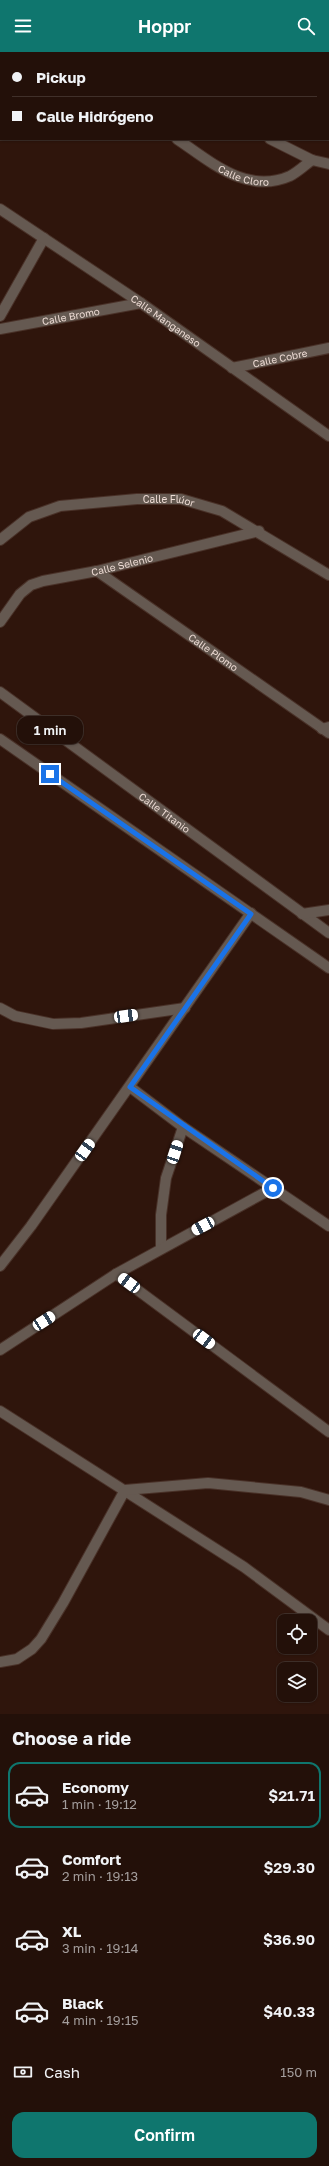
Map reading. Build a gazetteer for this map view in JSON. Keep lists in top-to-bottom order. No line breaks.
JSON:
{"streets":{"street":["Calle Cloro","Calle Bromo","Calle Manganeso","Calle Cobre","Calle Flúor","Calle Selenio","Calle Plomo","Calle Titanio"]},"crossings":[["Calle Bromo","Calle Manganeso"],["Calle Manganeso","Calle Cobre"],["Calle Flúor","Calle Selenio"],["Calle Selenio","Calle Plomo"]],"page":{"header":"Hoppr","banner":["Pickup","Calle Hidrógeno"],"bubble":"1 min","heading":"Choose a ride","list":[{"name":"Economy","note":"1 min · 19:12","value":"$21.71"},{"name":"Comfort","note":"2 min · 19:13","value":"$29.30"},{"name":"XL","note":"3 min · 19:14","value":"$36.90"},{"name":"Black","note":"4 min · 19:15","value":"$40.33"}],"pay":["Cash","150 m"],"buttons":"Confirm"}}
